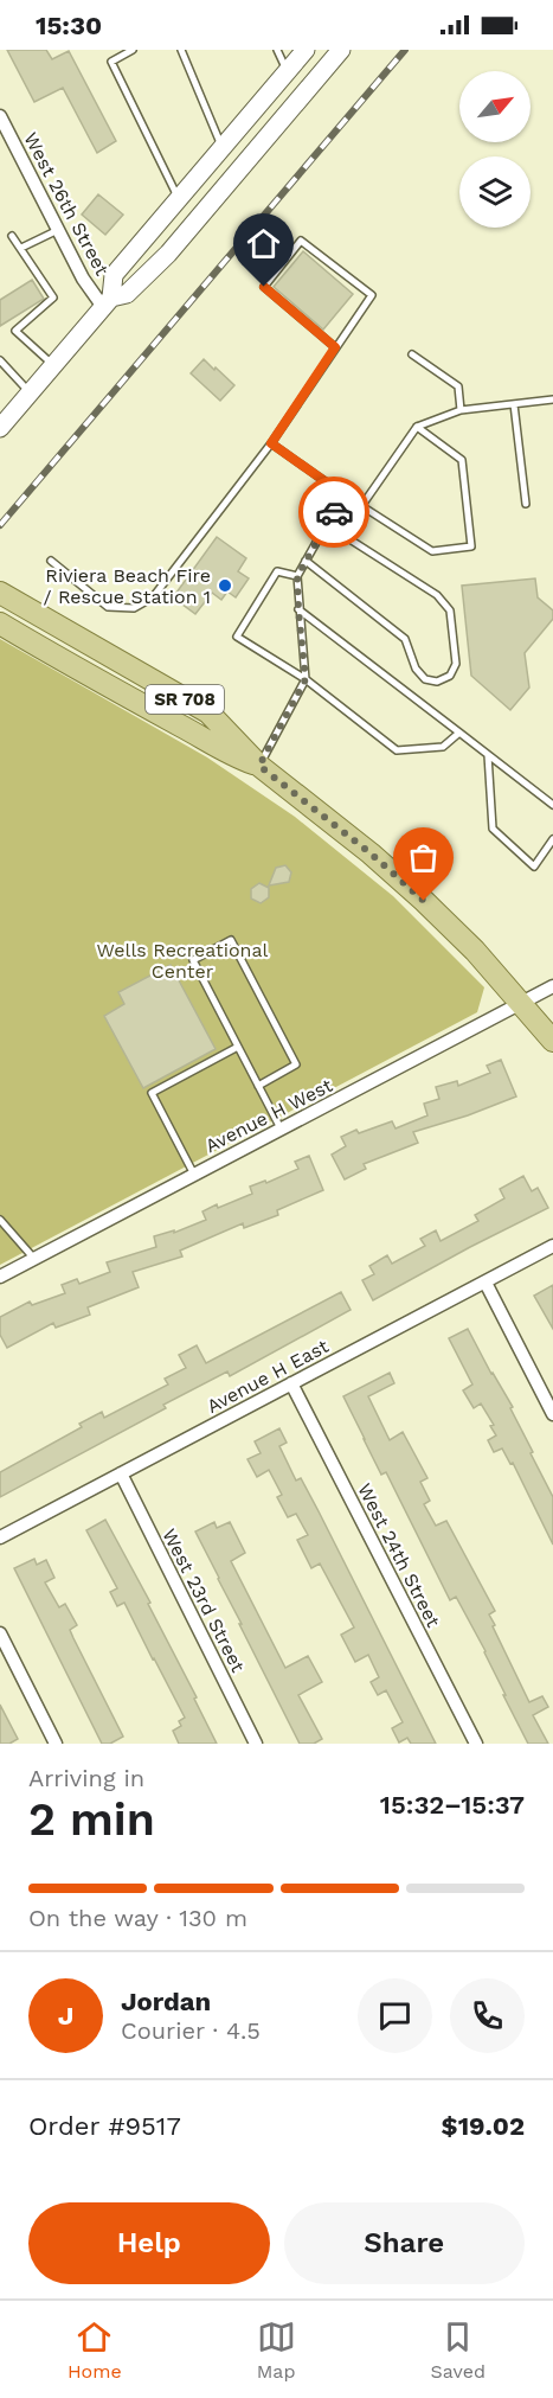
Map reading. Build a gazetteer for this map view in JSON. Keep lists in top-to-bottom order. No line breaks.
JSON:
{"streets":{"main road":["SR 708"],"street":["West 26th Street","Avenue H West","Avenue H East","West 24th Street","West 23rd Street"]},"crossings":[["SR 708","Avenue H West"],["Avenue H East","West 24th Street"],["Avenue H East","West 23rd Street"]],"parks":["Wells Recreational Center"],"places":["Riviera Beach Fire / Rescue Station 1"],"north":"top right","page":{"status":"15:30","heading":["2 min","Arriving in","15:32–15:37"],"panel":["Jordan","Courier · 4.5","Order #9517","$19.02"],"bar":"On the way · 130 m","round":"J","buttons":["Help","Share"],"tabs":["Home","Map","Saved"]}}
